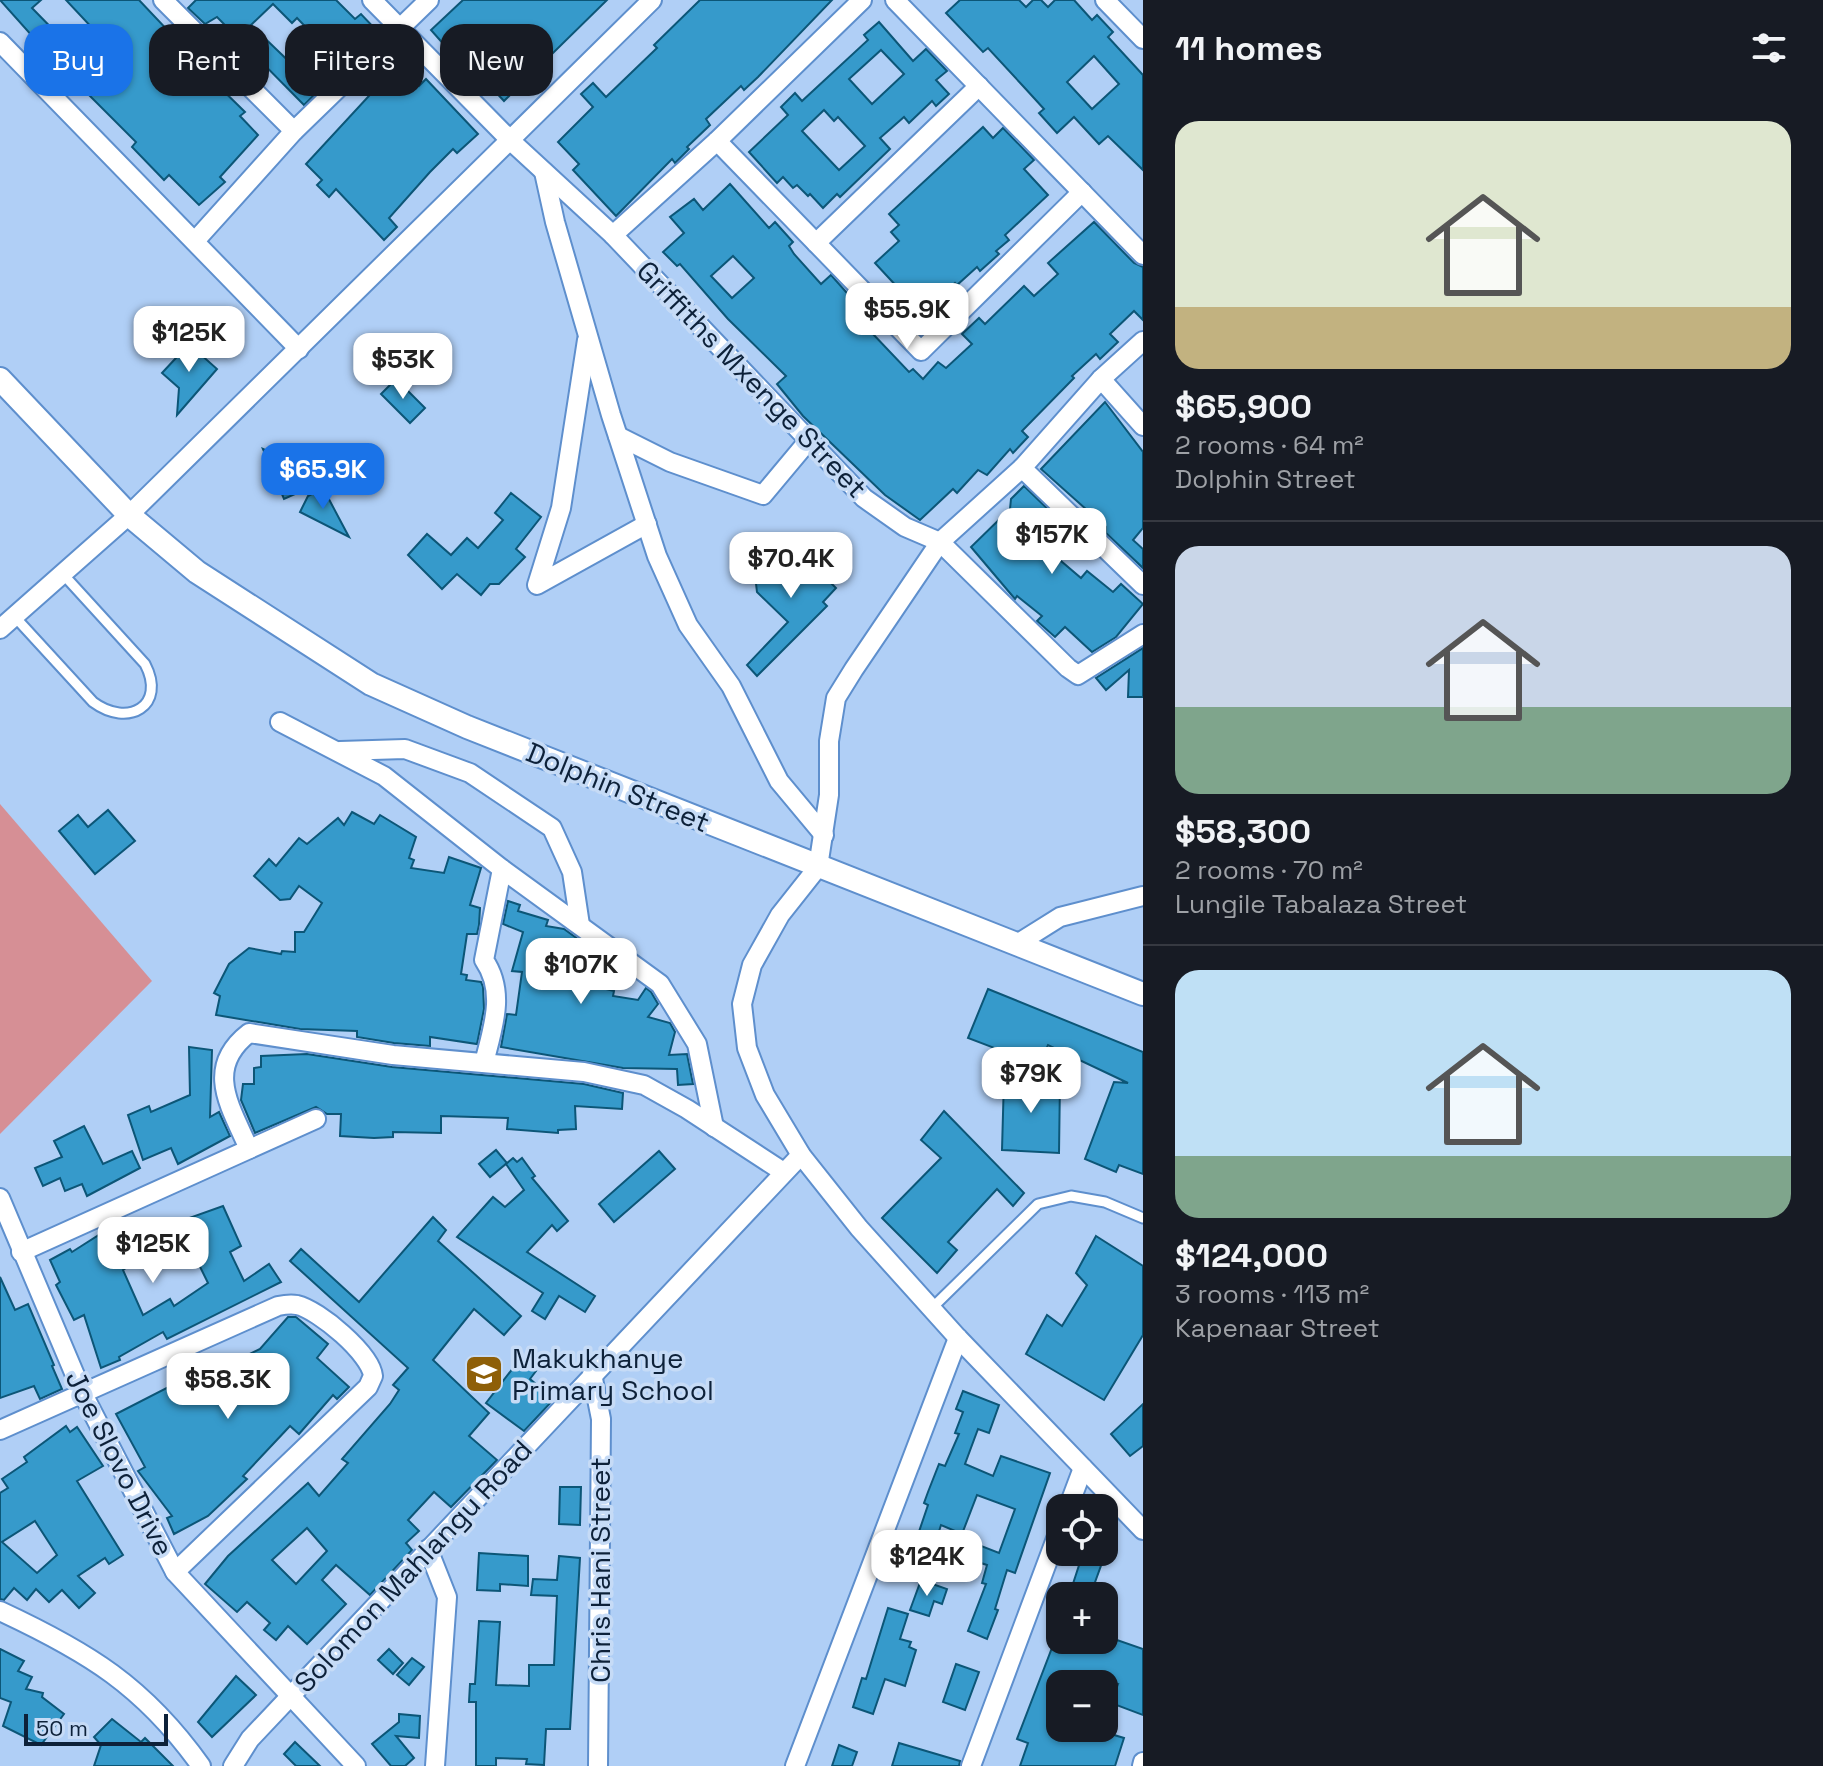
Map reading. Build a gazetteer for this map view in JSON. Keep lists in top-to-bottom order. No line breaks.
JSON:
{"streets":{"street":["Griffiths Mxenge Street","Dolphin Street","Joe Slovo Drive","Solomon Mahlangu Road","Chris Hani Street"]},"crossings":[["Joe Slovo Drive","Solomon Mahlangu Road"],["Solomon Mahlangu Road","Chris Hani Street"]],"places":{"school or university":["Makukhanye Primary School"]},"scale_bar":"50 m","page":{"heading":"11 homes","chip":["Buy","Rent","Filters","New"],"list":[{"name":"$65,900","note":"2 rooms · 64 m² · Dolphin Street"},{"name":"$58,300","note":"2 rooms · 70 m² · Lungile Tabalaza Street"},{"name":"$124,000","note":"3 rooms · 113 m² · Kapenaar Street"}],"price":["$55.9K","$125K","$53K","$65.9K","$157K","$70.4K","$107K","$79K","$125K","$58.3K","$124K"],"map_buttons":["+","−"],"scale":"50 m"}}
